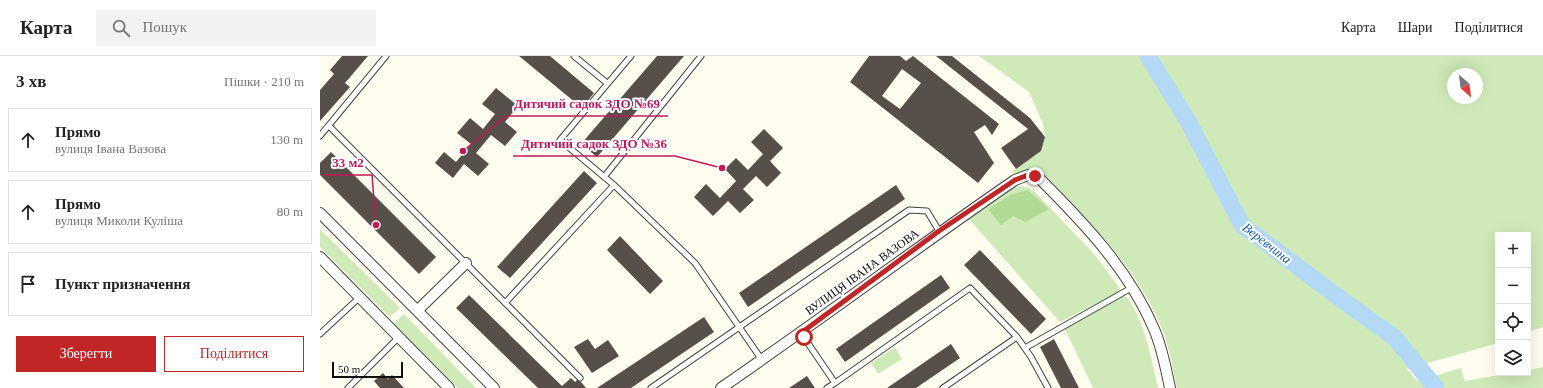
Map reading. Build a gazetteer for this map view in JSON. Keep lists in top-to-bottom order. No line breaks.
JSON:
{"streets":{"street":["ВУЛИЦЯ ІВАНА ВАЗОВА"]},"water":["Веревчина"],"places":["Дитячий садок ЗДО №69","Дитячий садок ЗДО №36","33 м2"],"scale_bar":"50 m","north":"bottom right","page":{"header":"Карта","search":"Пошук","nav":["Карта","Шари","Поділитися"],"heading":["3 хв","Пішки · 210 m"],"list":[["Прямо","вулиця Івана Вазова","130 m"],["Прямо","вулиця Миколи Куліша","80 m"],"Пункт призначення"],"map_buttons":["+","−"],"buttons":["Зберегти","Поділитися"],"scale":"50 m"}}
